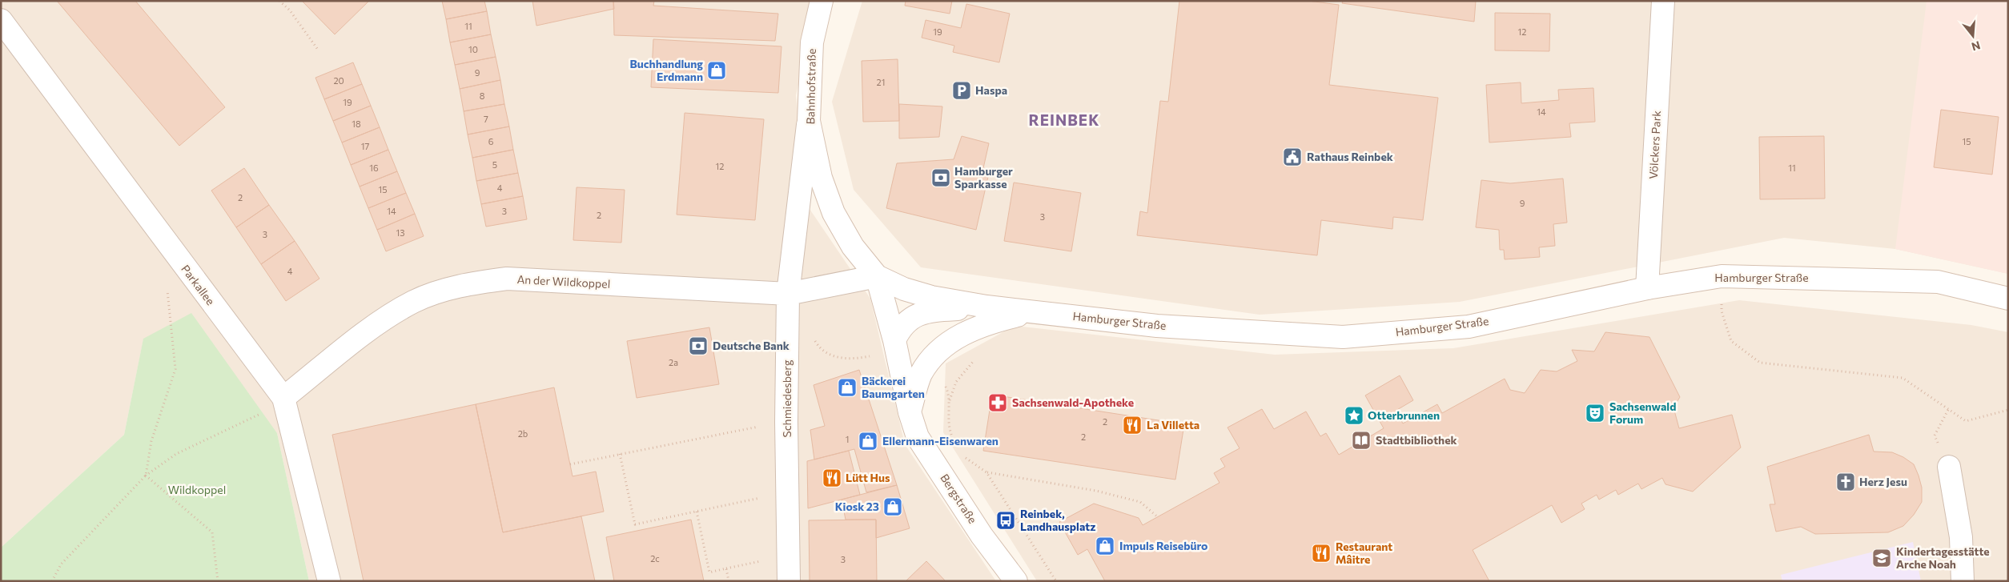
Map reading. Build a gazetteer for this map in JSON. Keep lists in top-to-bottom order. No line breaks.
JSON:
{"streets":{"street":["Bahnhofstraße","Völckers Park","Hamburger Straße","An der Wildkoppel","Parkallee","Schmiedesberg","Bergstraße"]},"crossings":[["Bahnhofstraße","Hamburger Straße"],["Bahnhofstraße","An der Wildkoppel"],["Bahnhofstraße","Schmiedesberg"],["Bahnhofstraße","Bergstraße"],["Völckers Park","Hamburger Straße"],["Hamburger Straße","An der Wildkoppel"],["Hamburger Straße","Bergstraße"],["An der Wildkoppel","Parkallee"],["An der Wildkoppel","Schmiedesberg"],["An der Wildkoppel","Bergstraße"]],"districts":["REINBEK"],"parks":["Wildkoppel"],"places":{"shop":["Buchhandlung Erdmann","Bäckerei Baumgarten","Ellermann-Eisenwaren","Kiosk 23","Impuls Reisebüro"],"parking":["Haspa"],"public building":["Rathaus Reinbek"],"bank":["Hamburger Sparkasse","Deutsche Bank"],"pharmacy":["Sachsenwald-Apotheke"],"theatre":["Sachsenwald Forum"],"place":["Otterbrunnen"],"restaurant":["La Villetta","Lütt Hus","Restaurant Mâitre"],"library":["Stadtbibliothek"],"church":["Herz Jesu"],"bus stop":["Reinbek, Landhausplatz"],"school or university":["Kindertagesstätte Arche Noah"]},"house_numbers":["11","19","12","10","9","20","21","8","19","14","7","18","6","15","17","5","12","16","11","4","15","2","9","14","3","2","3","13","3","4","2a","2","2b","2","1","2c","3"],"north":"bottom"}
